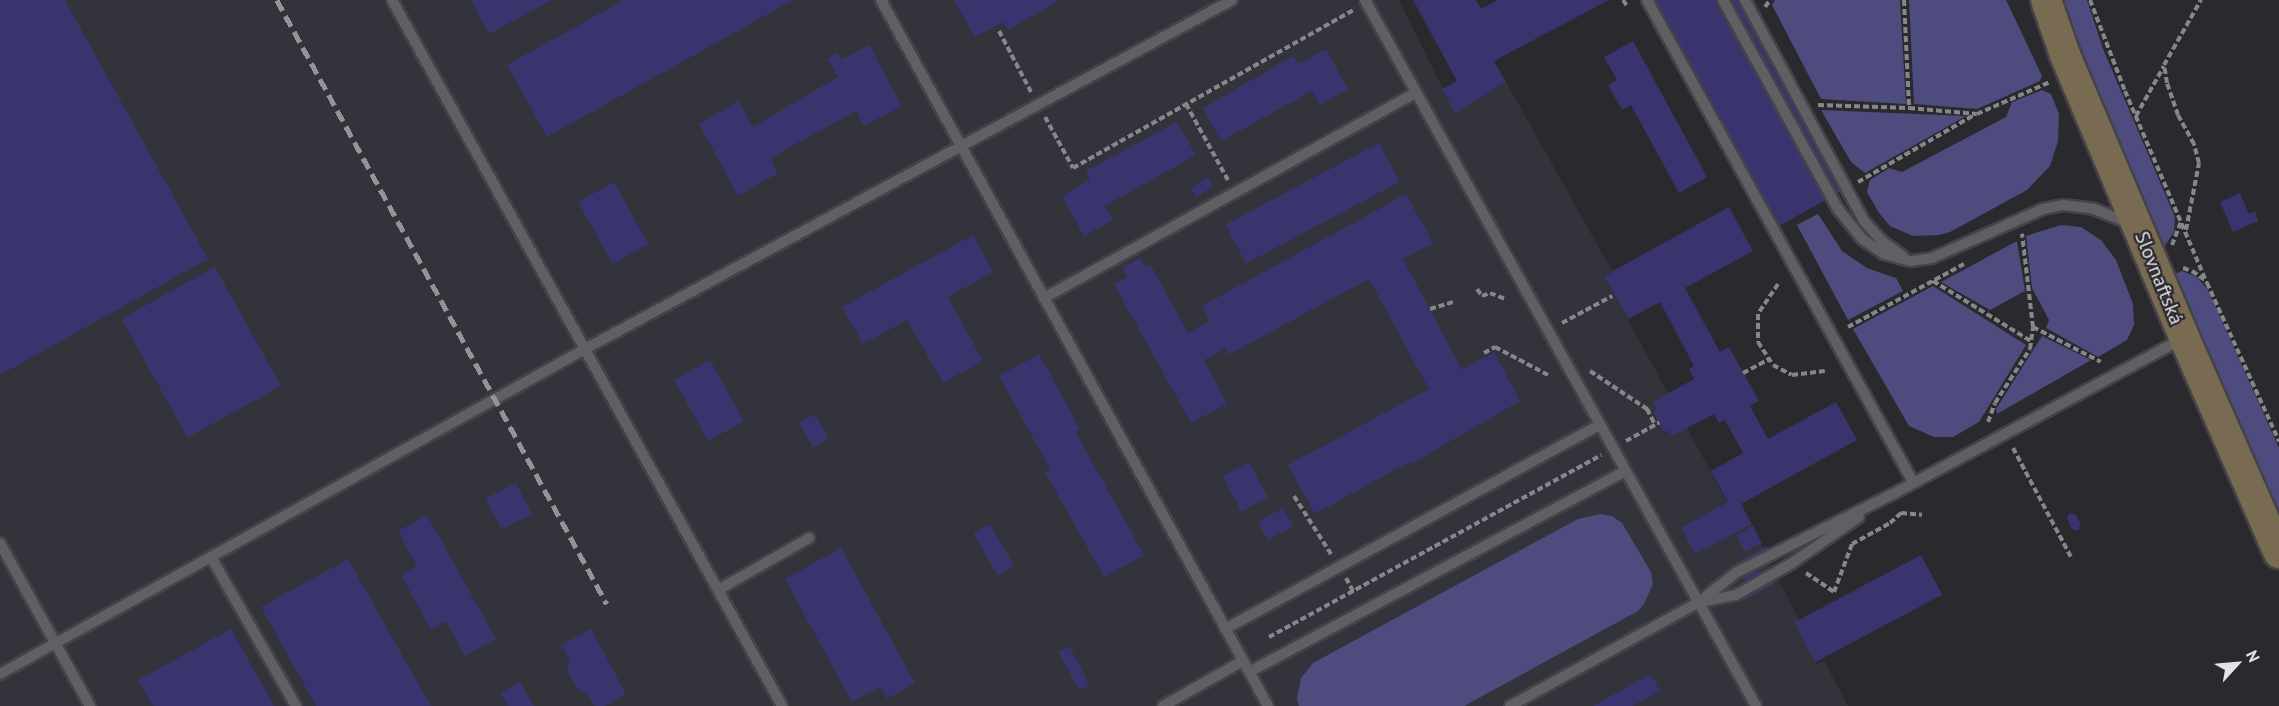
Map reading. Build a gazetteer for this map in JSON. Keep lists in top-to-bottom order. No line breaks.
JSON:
{"streets":{"main road":["Slovnaftská"]},"north":"top right"}
